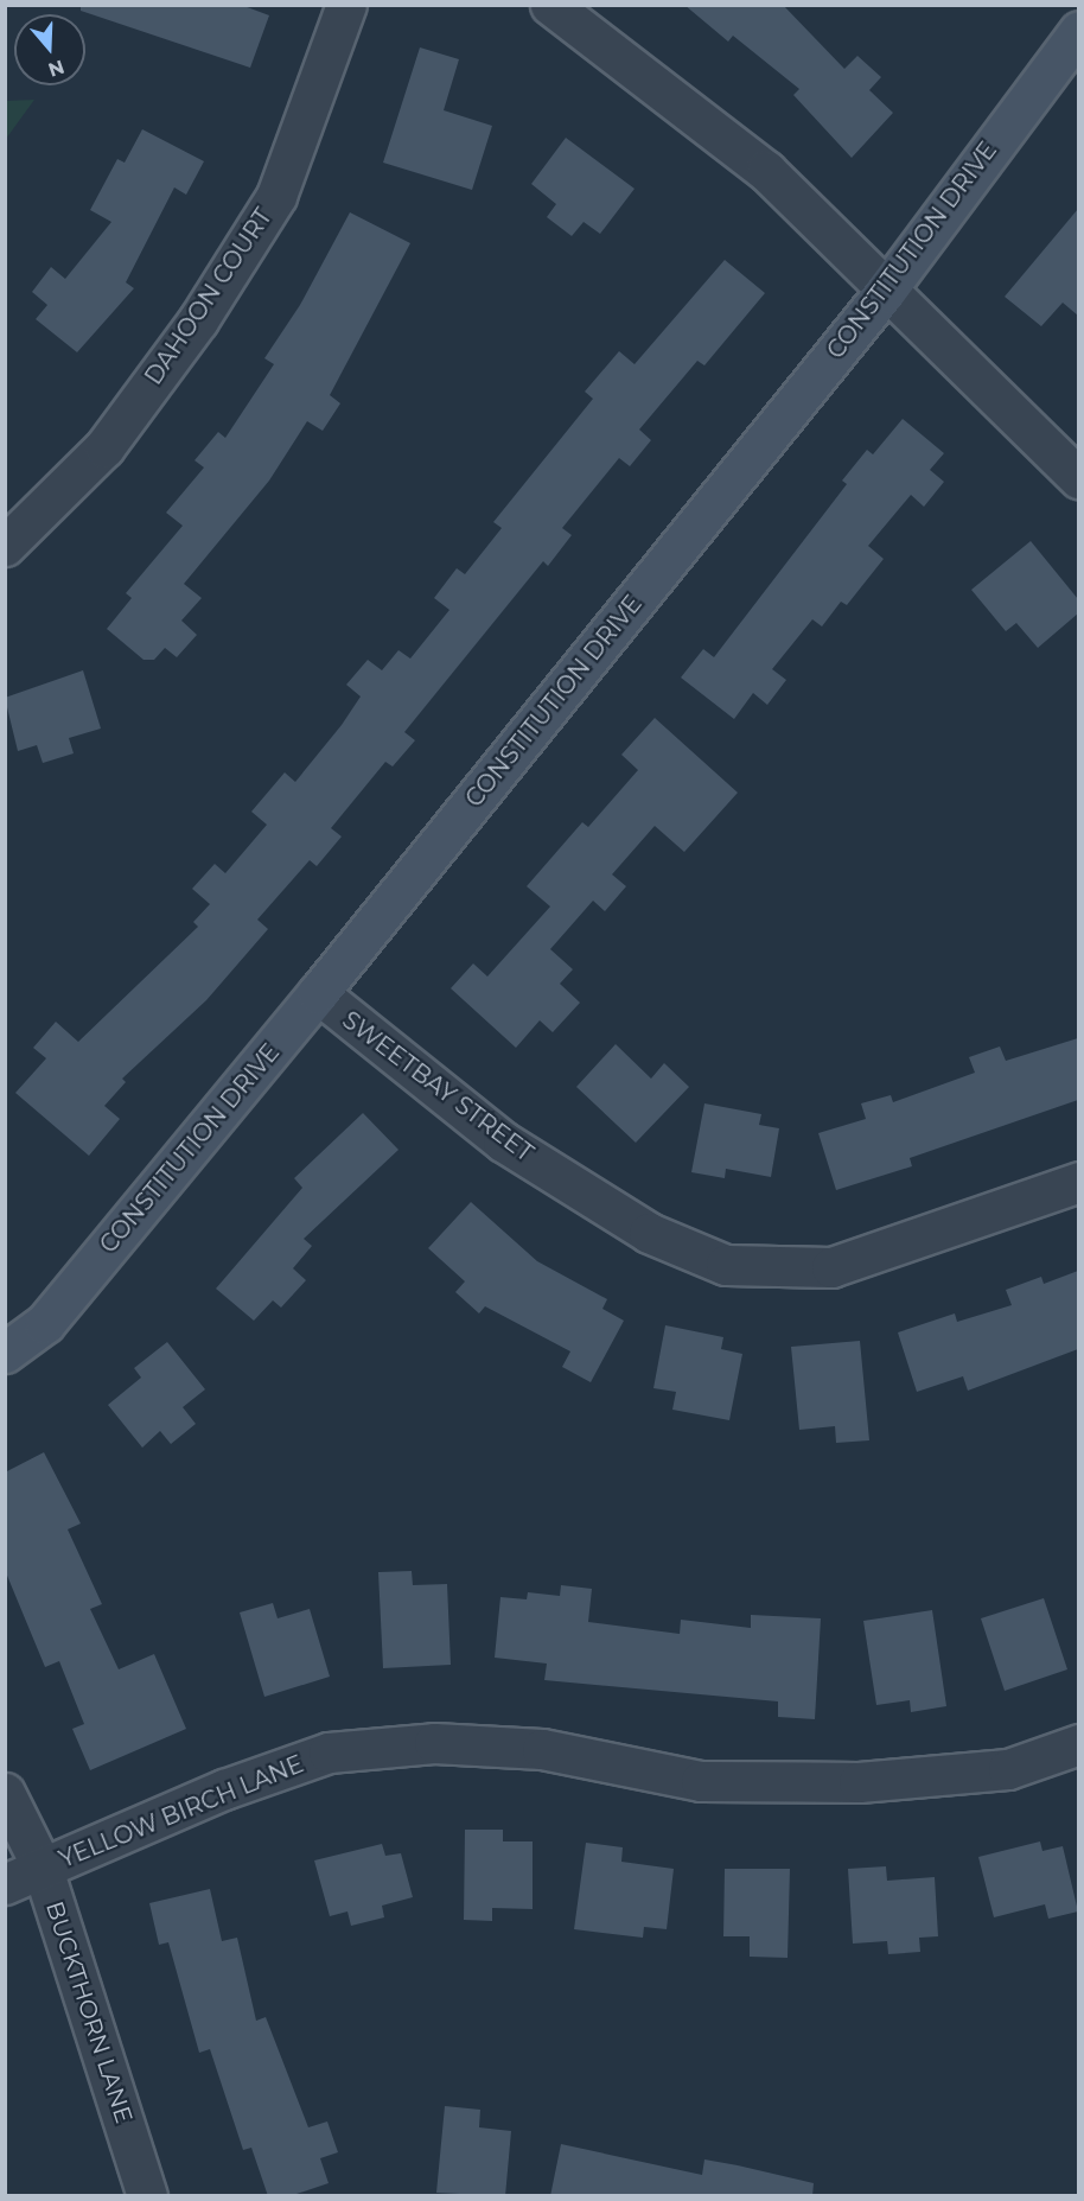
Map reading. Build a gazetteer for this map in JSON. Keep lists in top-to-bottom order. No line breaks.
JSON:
{"streets":{"street":["CONSTITUTION DRIVE","DAHOON COURT","SWEETBAY STREET","YELLOW BIRCH LANE","BUCKTHORN LANE"]},"crossings":[["CONSTITUTION DRIVE","SWEETBAY STREET"],["YELLOW BIRCH LANE","BUCKTHORN LANE"]],"north":"bottom"}
